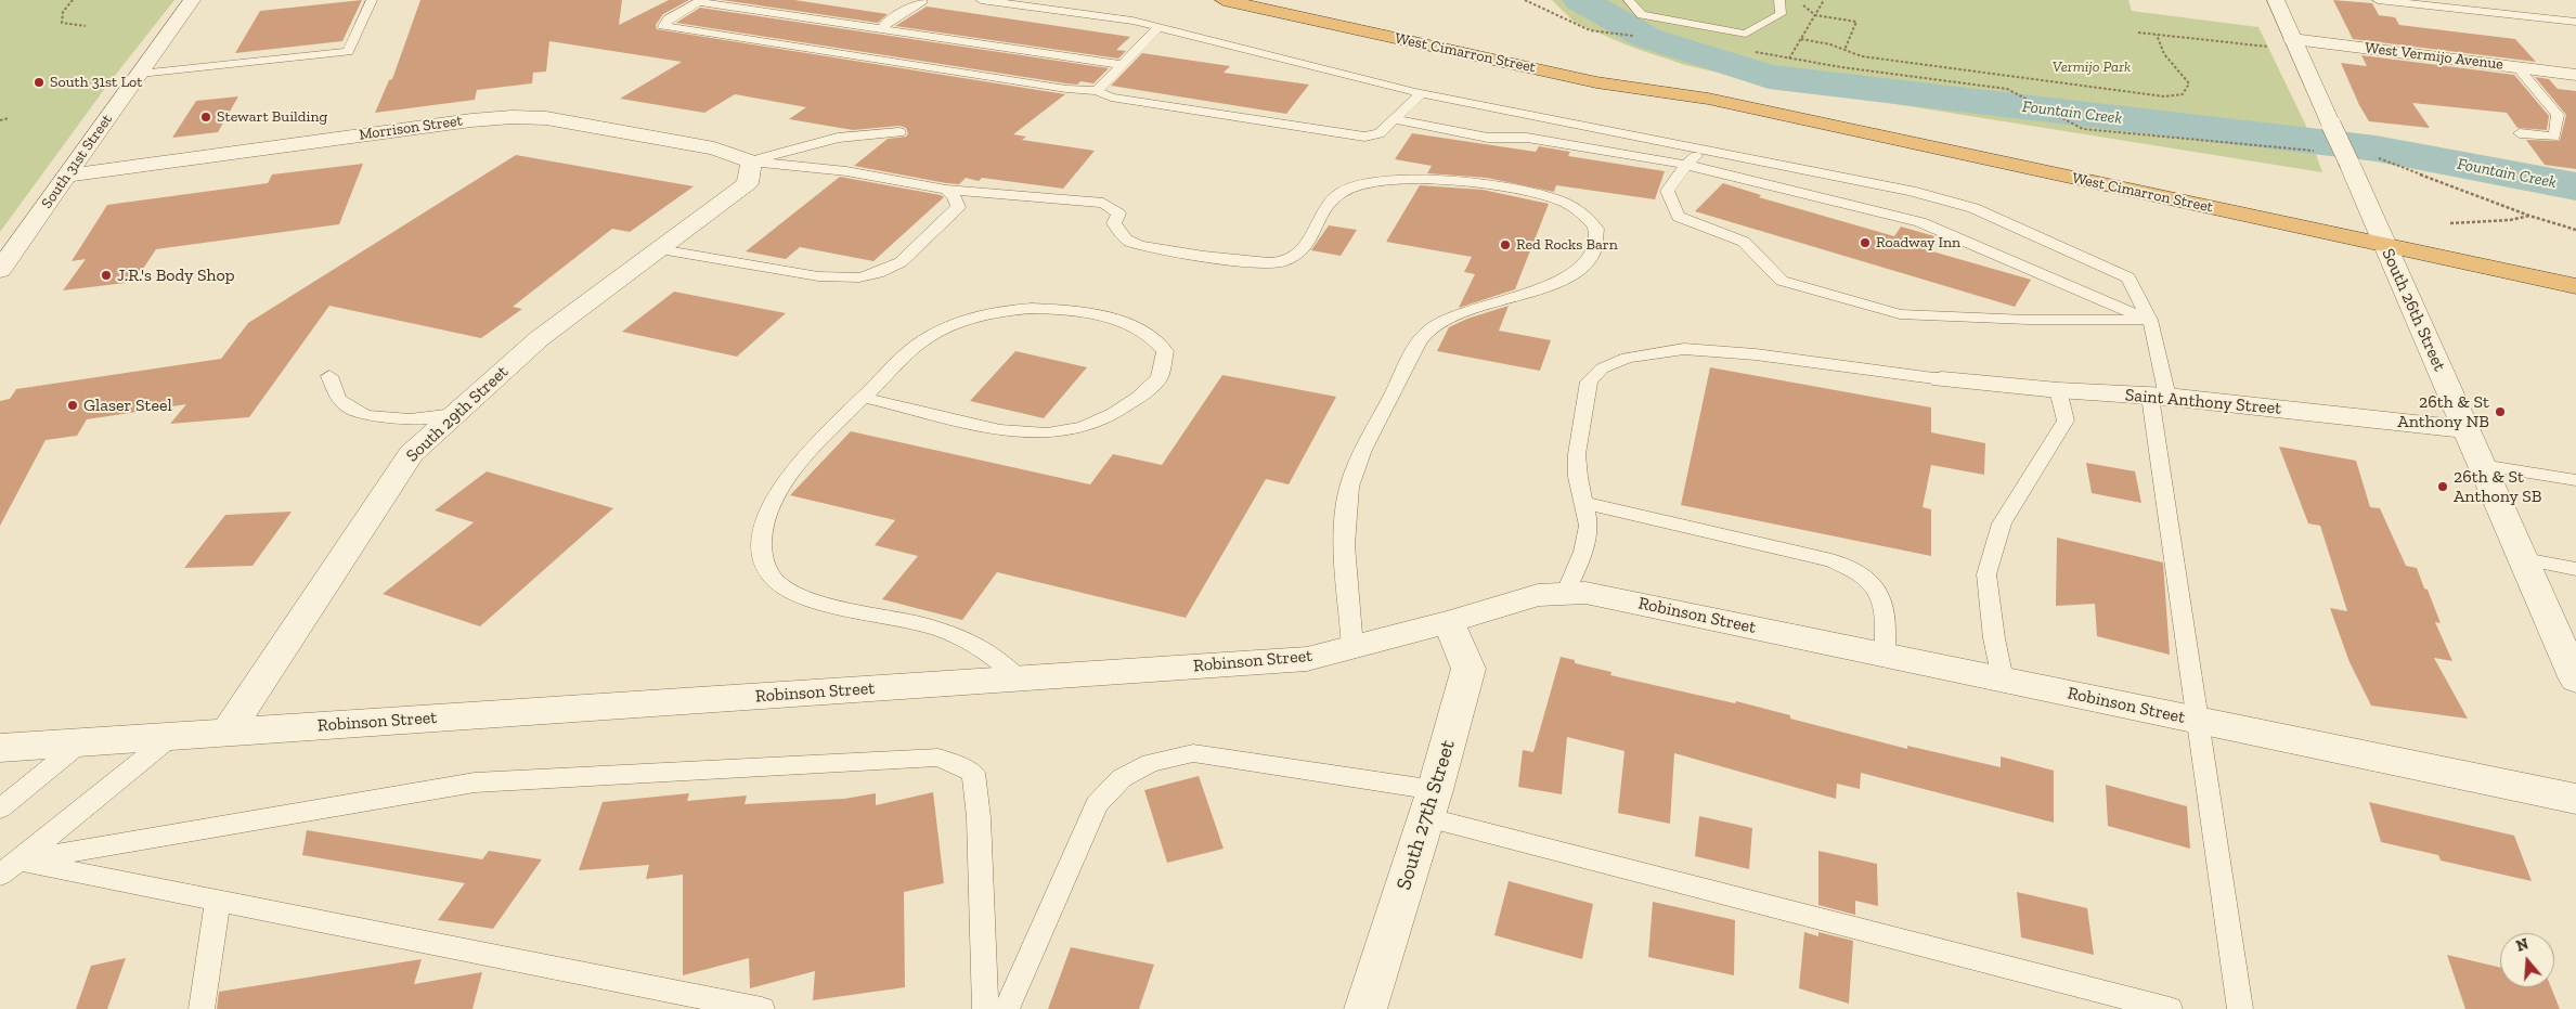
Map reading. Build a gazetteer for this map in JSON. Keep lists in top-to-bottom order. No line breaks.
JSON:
{"streets":{"highway":["West Cimarron Street"],"street":["West Vermijo Avenue","Morrison Street","South 31st Street","South 26th Street","Saint Anthony Street","South 29th Street","Robinson Street","South 27th Street"]},"crossings":[["West Cimarron Street","South 26th Street"],["West Vermijo Avenue","South 26th Street"],["Morrison Street","South 31st Street"],["Morrison Street","South 29th Street"],["South 26th Street","Saint Anthony Street"],["South 29th Street","Robinson Street"],["Robinson Street","South 27th Street"]],"water":["Fountain Creek"],"parks":["Vermijo Park"],"places":["South 31st Lot","Stewart Building","Roadway Inn","Red Rocks Barn","J.R.'s Body Shop","Glaser Steel","26th & St Anthony NB","26th & St Anthony SB"],"north":"top"}
